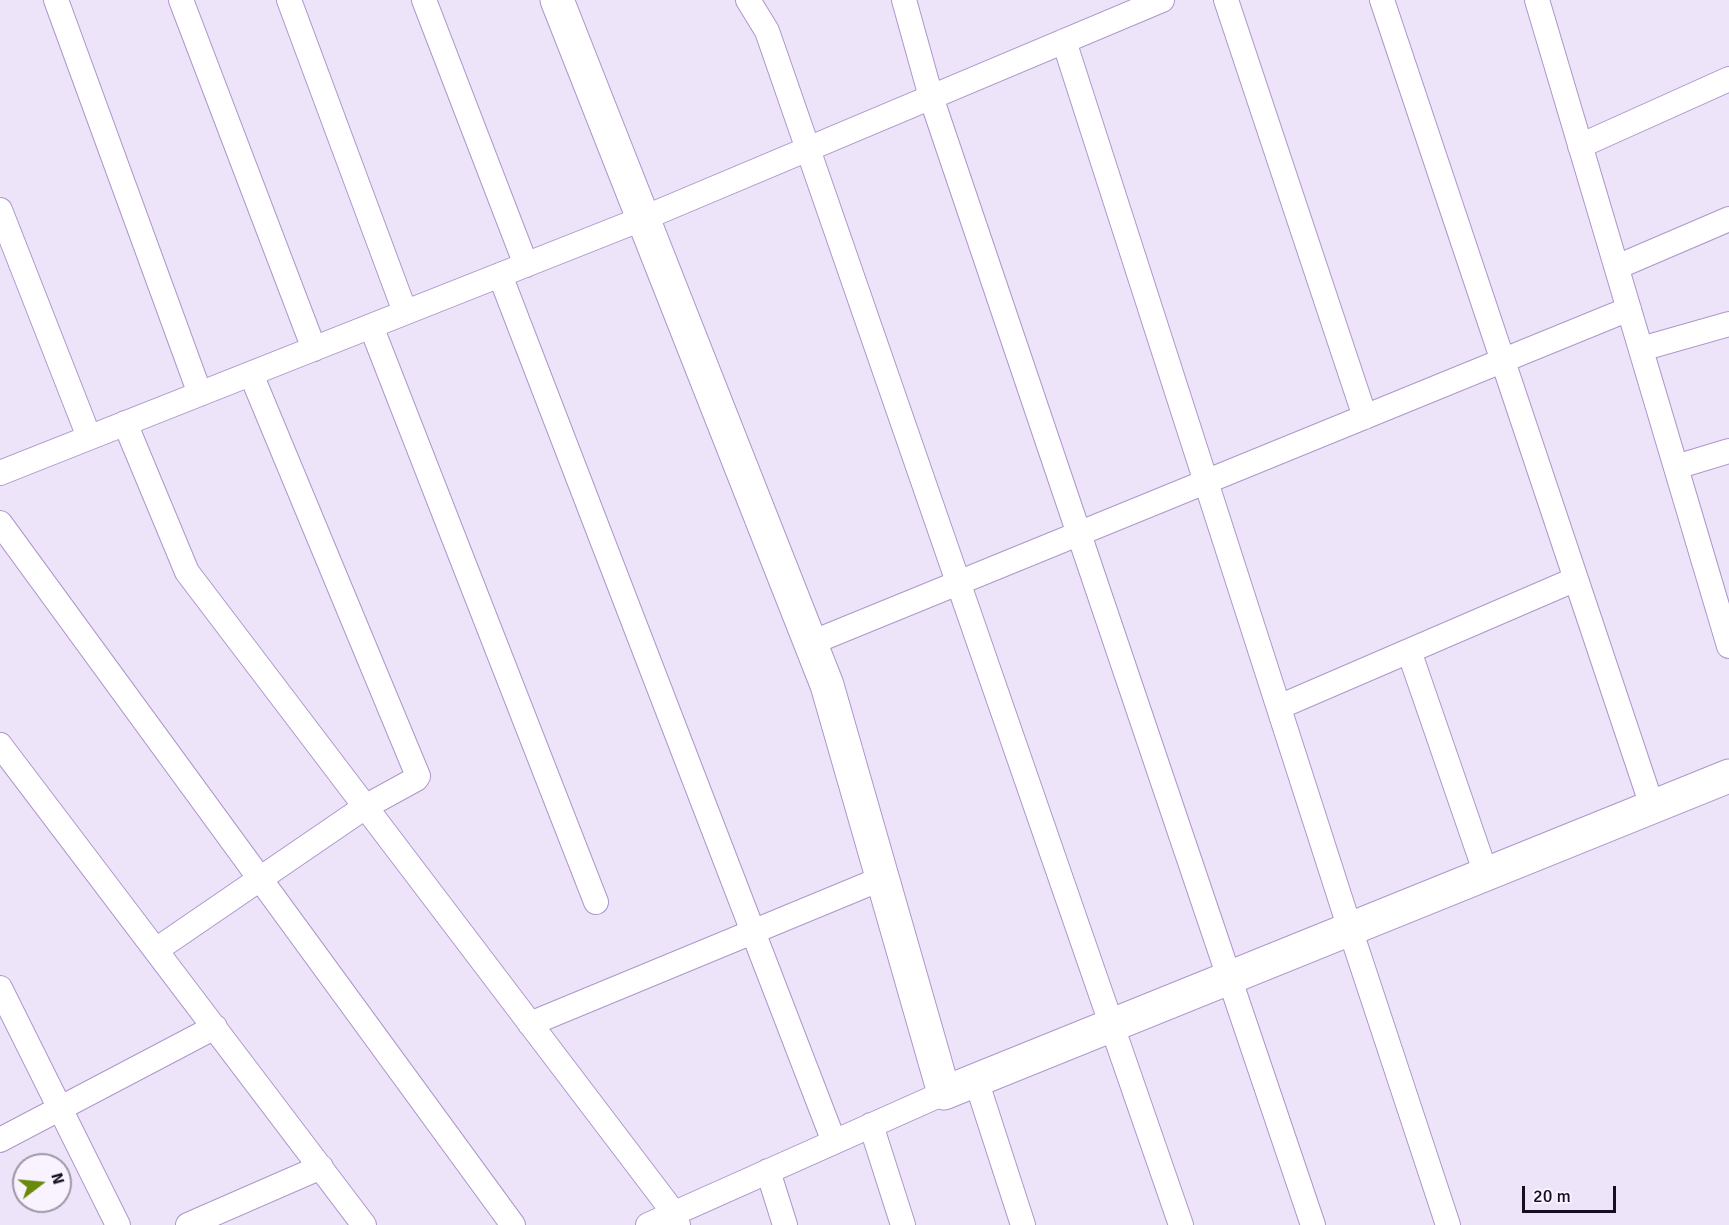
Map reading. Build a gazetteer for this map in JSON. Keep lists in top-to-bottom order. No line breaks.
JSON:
{"scale_bar":"20 m","north":"right"}
